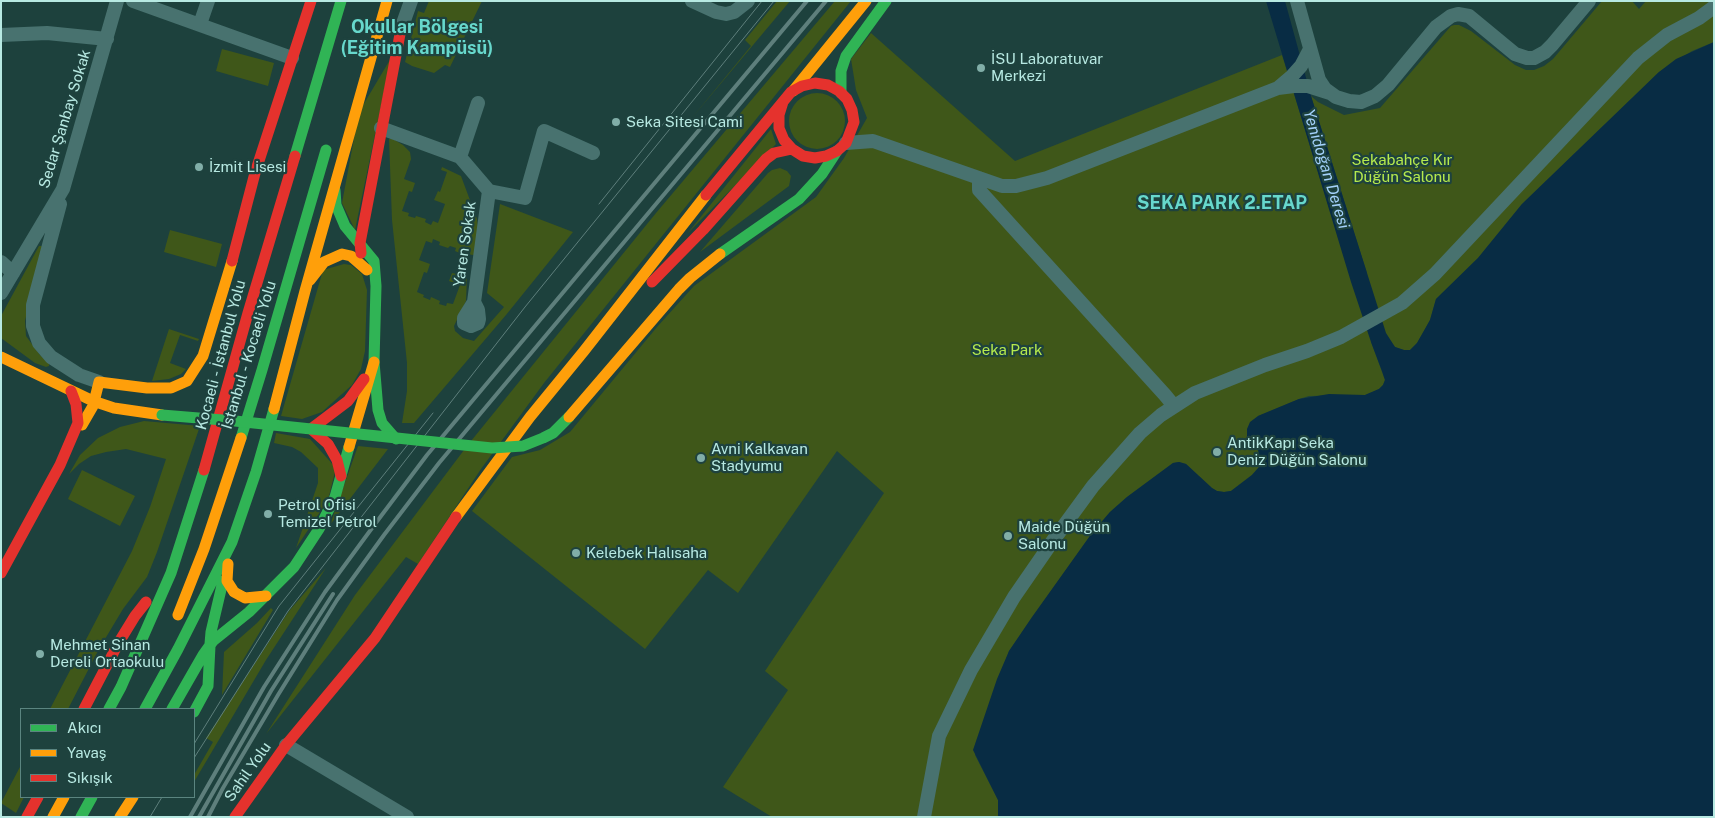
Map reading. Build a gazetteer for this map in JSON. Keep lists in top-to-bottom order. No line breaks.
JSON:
{"streets":{"main road":["Kocaeli - İstanbul Yolu","İstanbul - Kocaeli Yolu","Sahil Yolu"],"street":["Sedar Şanbay Sokak","Yaren Sokak"]},"districts":["Okullar Bölgesi (Eğitim Kampüsü)","SEKA PARK 2.ETAP"],"water":["Yenidoğan Deresi"],"parks":["Sekabahçe Kır Düğün Salonu","Seka Park"],"places":["İSU Laboratuvar Merkezi","Seka Sitesi Cami","İzmit Lisesi","AntikKapı Seka Deniz Düğün Salonu","Avni Kalkavan Stadyumu","Petrol Ofisi Temizel Petrol","Maide Düğün Salonu","Kelebek Halısaha","Mehmet Sinan Dereli Ortaokulu"],"legend":["Akıcı","Yavaş","Sıkışık"]}
